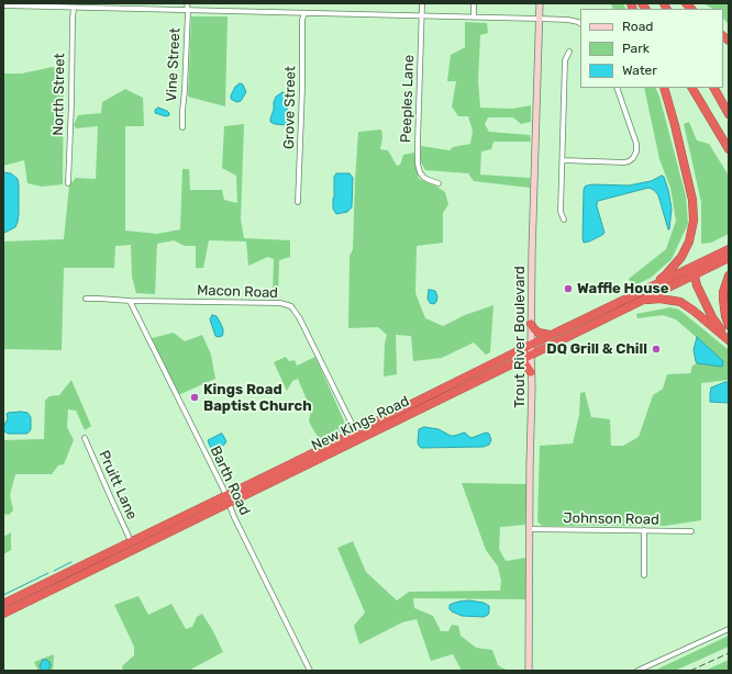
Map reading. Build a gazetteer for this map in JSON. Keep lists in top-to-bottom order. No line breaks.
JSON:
{"streets":{"highway":["New Kings Road"],"street":["Vine Street","North Street","Peeples Lane","Grove Street","Macon Road","Trout River Boulevard","Barth Road","Pruitt Lane","Johnson Road"]},"crossings":[["Macon Road","New Kings Road"],["Macon Road","Barth Road"],["Trout River Boulevard","New Kings Road"],["Trout River Boulevard","Johnson Road"],["New Kings Road","Barth Road"],["New Kings Road","Pruitt Lane"]],"places":["Waffle House","DQ Grill & Chill","Kings Road Baptist Church"],"legend":["Road","Park","Water"]}
